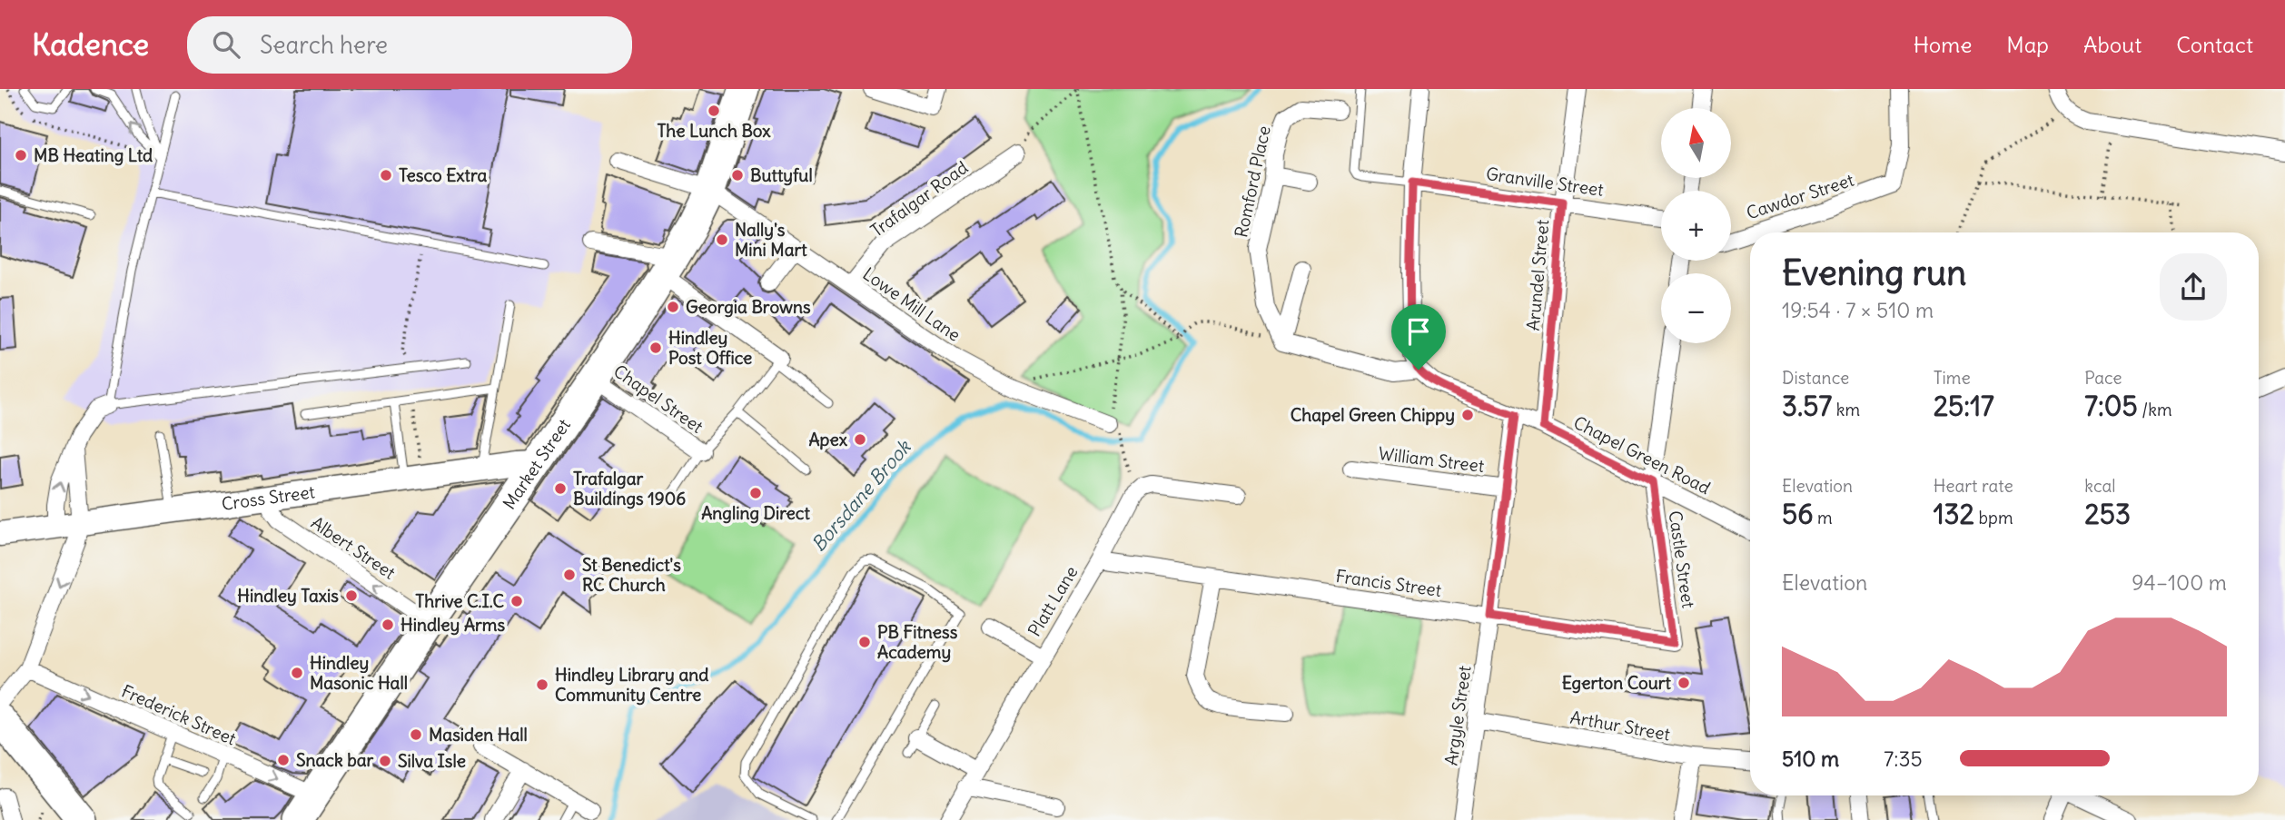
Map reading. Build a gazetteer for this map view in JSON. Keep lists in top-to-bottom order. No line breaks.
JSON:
{"streets":{"highway":["Market Street"],"main road":["Cross Street"],"street":["Romford Place","Granville Street","Cawdor Street","Trafalgar Road","Arundel Street","Lowe Mill Lane","Chapel Street","Chapel Green Road","William Street","Albert Street","Castle Street","Francis Street","Platt Lane","Frederick Street","Argyle Street","Arthur Street"]},"crossings":[["Granville Street","Arundel Street"],["Trafalgar Road","Lowe Mill Lane"],["Arundel Street","Chapel Green Road"],["Lowe Mill Lane","Market Street"],["Chapel Street","Market Street"],["Chapel Green Road","Castle Street"],["Chapel Green Road","Argyle Street"],["William Street","Argyle Street"],["Market Street","Cross Street"],["Market Street","Albert Street"],["Market Street","Frederick Street"],["Cross Street","Albert Street"],["Castle Street","Francis Street"],["Francis Street","Platt Lane"],["Francis Street","Argyle Street"],["Argyle Street","Arthur Street"]],"one_way":["Albert Street","Frederick Street"],"water":["Borsdane Brook"],"places":["The Lunch Box","MB Heating Ltd","Tesco Extra","Buttyful","Nally's Mini Mart","Georgia Browns","Hindley Post Office","Chapel Green Chippy","Apex","Trafalgar Buildings 1906","Angling Direct","St Benedict's RC Church","Hindley Taxis","Thrive C.I.C","Hindley Arms","PB Fitness Academy","Hindley Masonic Hall","Egerton Court","Hindley Library and Community Centre","Masiden Hall","Snack bar","Silva Isle"],"north":"top","page":{"header":"Kadence","search":"Search here","nav":["Home","Map","About","Contact"],"map_buttons":["+","−"],"heading":["Evening run","19:54 · 7 × 510 m"],"stats":[["Distance","3.57 km"],["Time","25:17"],["Pace","7:05 /km"],["Elevation","56 m"],["Heart rate","132 bpm"],["kcal","253"]],"chart":["Elevation","94–100 m"],"list":[{"name":"510 m","note":"7:35"}]}}
